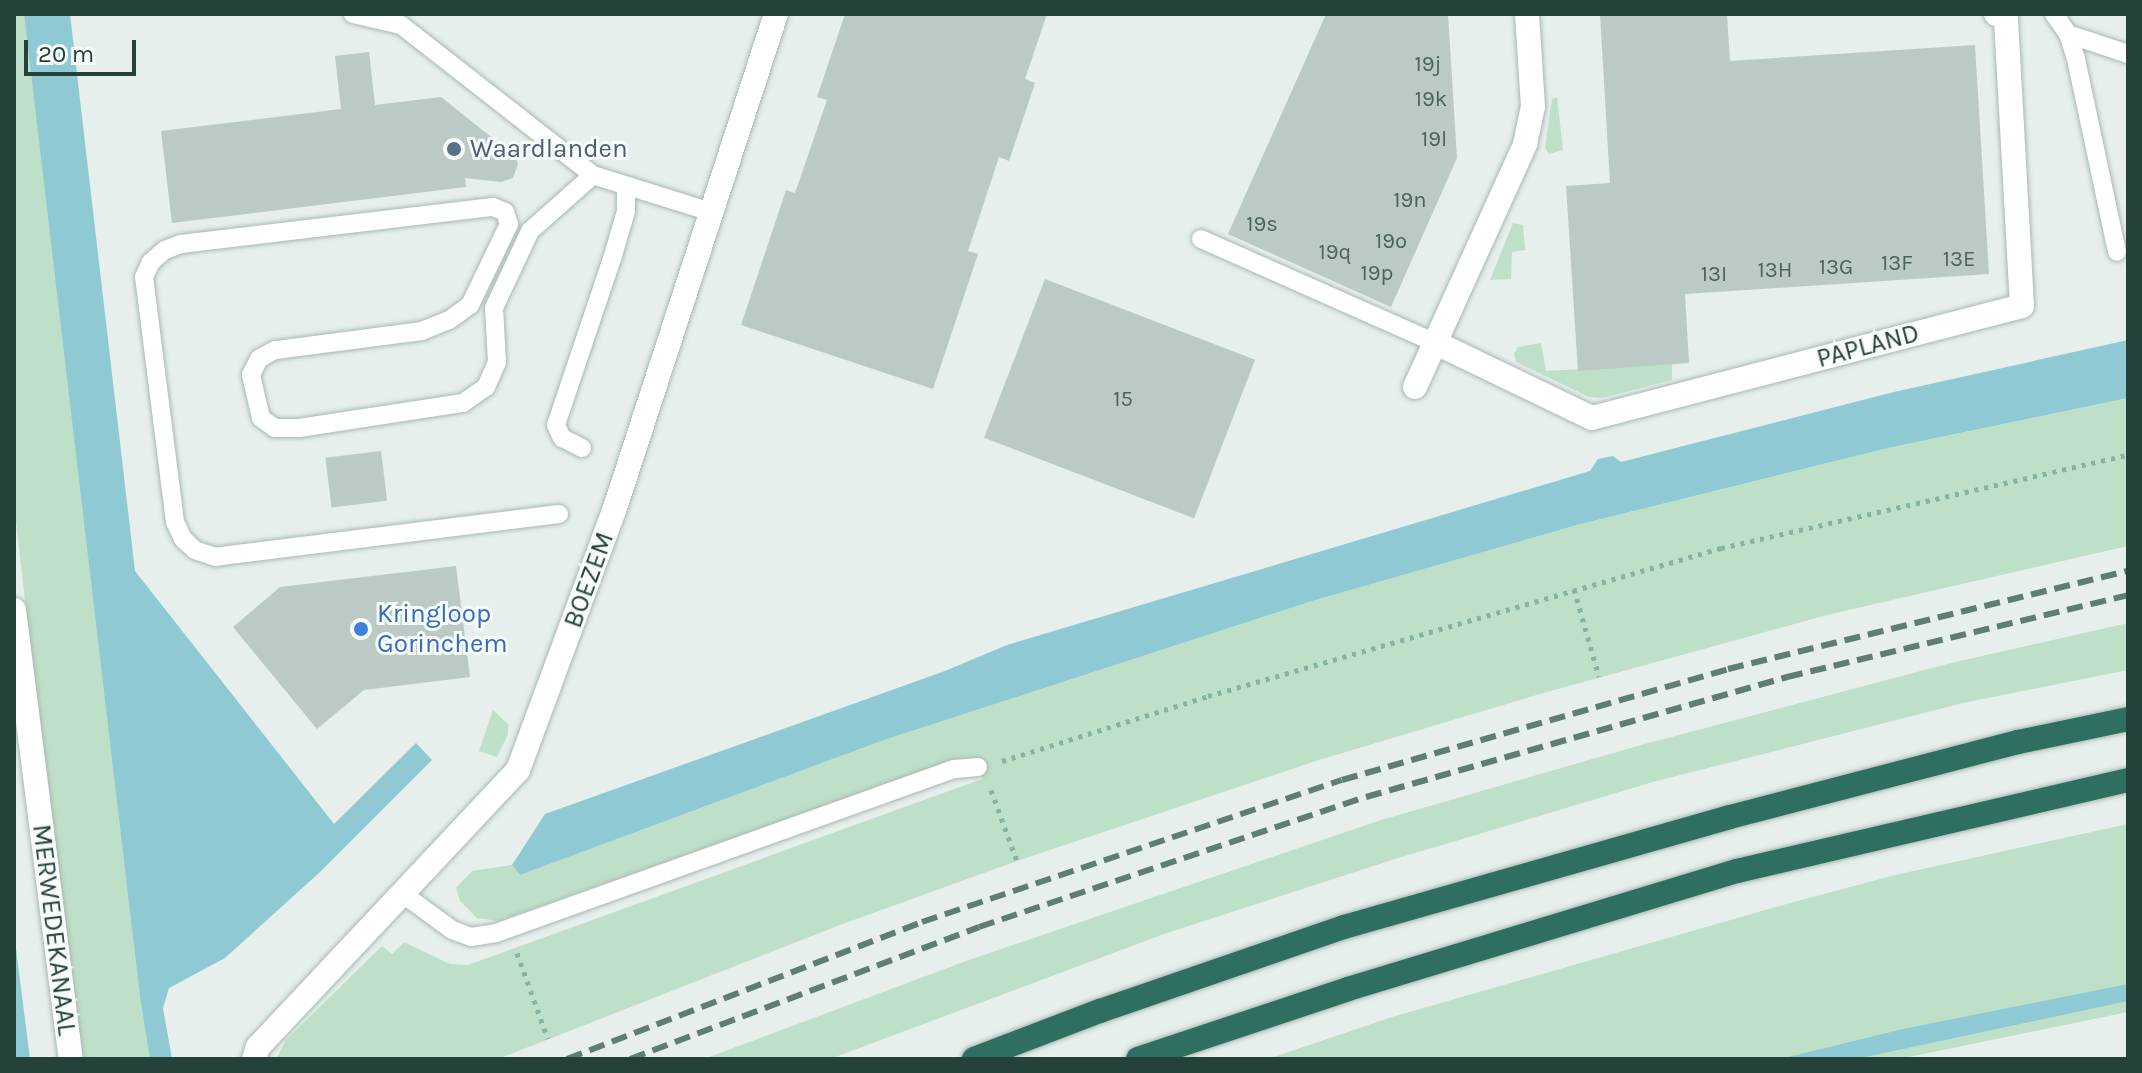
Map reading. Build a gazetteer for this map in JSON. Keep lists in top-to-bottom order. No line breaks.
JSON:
{"streets":{"street":["PAPLAND","BOEZEM","MERWEDEKANAAL"]},"places":["Waardlanden","Kringloop Gorinchem"],"house_numbers":["19j","19k","19l","19n","19s","19o","19q","13E","13F","13G","13H","19p","13I","15"],"scale_bar":"20 m"}
